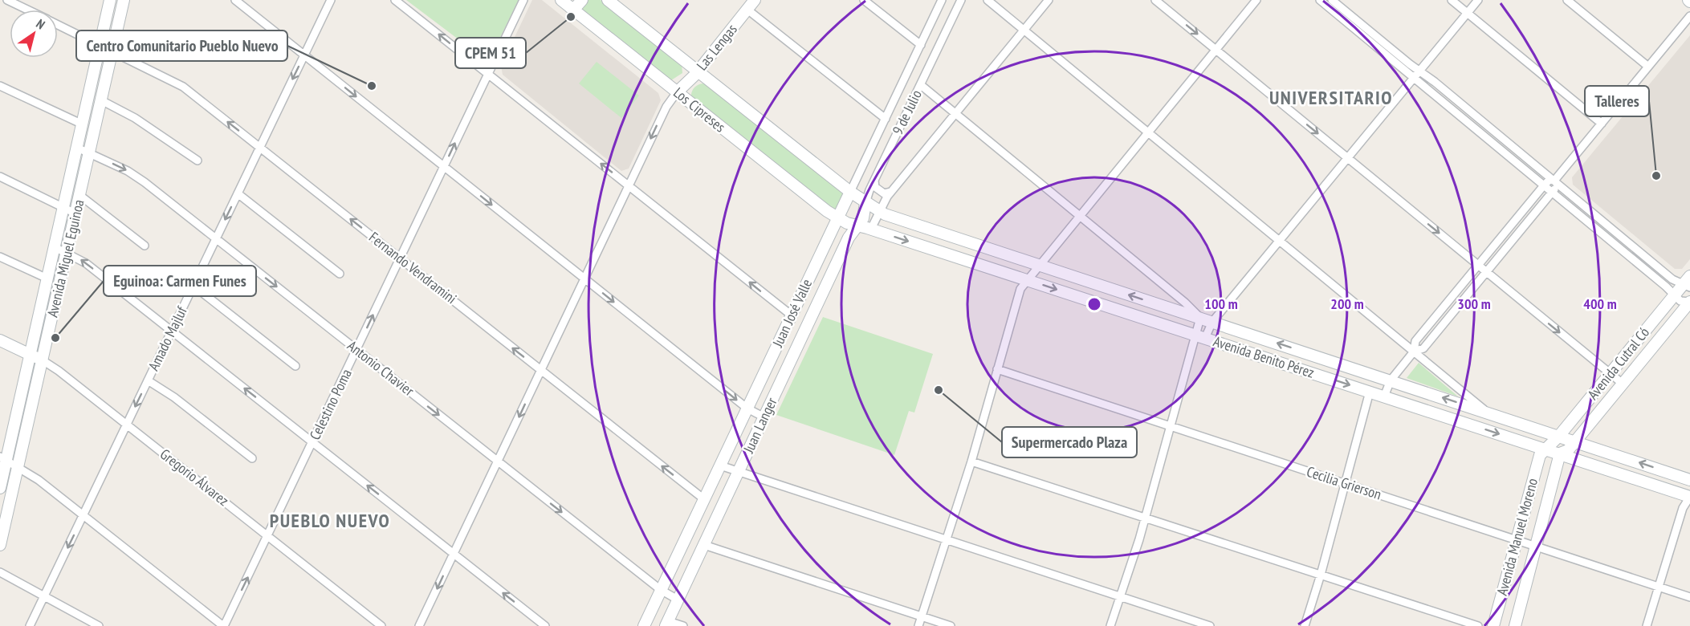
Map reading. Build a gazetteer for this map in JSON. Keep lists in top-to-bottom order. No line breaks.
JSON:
{"streets":{"main road":["Las Lengas","Los Cipreses","9 de Julio","Avenida Miguel Eguinoa","Juan José Valle","Avenida Benito Pérez","Avenida Cutral Có","Juan Langer","Gregorio Álvarez","Avenida Manuel Moreno"],"street":["Fernando Vendramini","Amado Majluf","Antonio Chavier","Celestino Poma","Cecilia Grierson"]},"crossings":[["Las Lengas","Los Cipreses"],["Los Cipreses","9 de Julio"],["Los Cipreses","Juan José Valle"],["Los Cipreses","Avenida Benito Pérez"],["9 de Julio","Avenida Benito Pérez"],["9 de Julio","Juan Langer"],["Avenida Miguel Eguinoa","Fernando Vendramini"],["Avenida Miguel Eguinoa","Antonio Chavier"],["Avenida Miguel Eguinoa","Gregorio Álvarez"],["Fernando Vendramini","Juan José Valle"],["Fernando Vendramini","Amado Majluf"],["Fernando Vendramini","Celestino Poma"],["Juan José Valle","Avenida Benito Pérez"],["Juan José Valle","Antonio Chavier"],["Amado Majluf","Antonio Chavier"],["Amado Majluf","Gregorio Álvarez"],["Avenida Benito Pérez","Avenida Cutral Có"],["Avenida Benito Pérez","Juan Langer"],["Avenida Benito Pérez","Avenida Manuel Moreno"],["Avenida Cutral Có","Avenida Manuel Moreno"],["Antonio Chavier","Celestino Poma"],["Antonio Chavier","Juan Langer"],["Celestino Poma","Gregorio Álvarez"],["Cecilia Grierson","Avenida Manuel Moreno"]],"one_way":["Amado Majluf","Celestino Poma"],"districts":["UNIVERSITARIO","PUEBLO NUEVO"],"places":["CPEM 51","Centro Comunitario Pueblo Nuevo","Talleres","Eguinoa: Carmen Funes","Supermercado Plaza"],"north":"top right","rings":["100 m","200 m","300 m","400 m"]}
